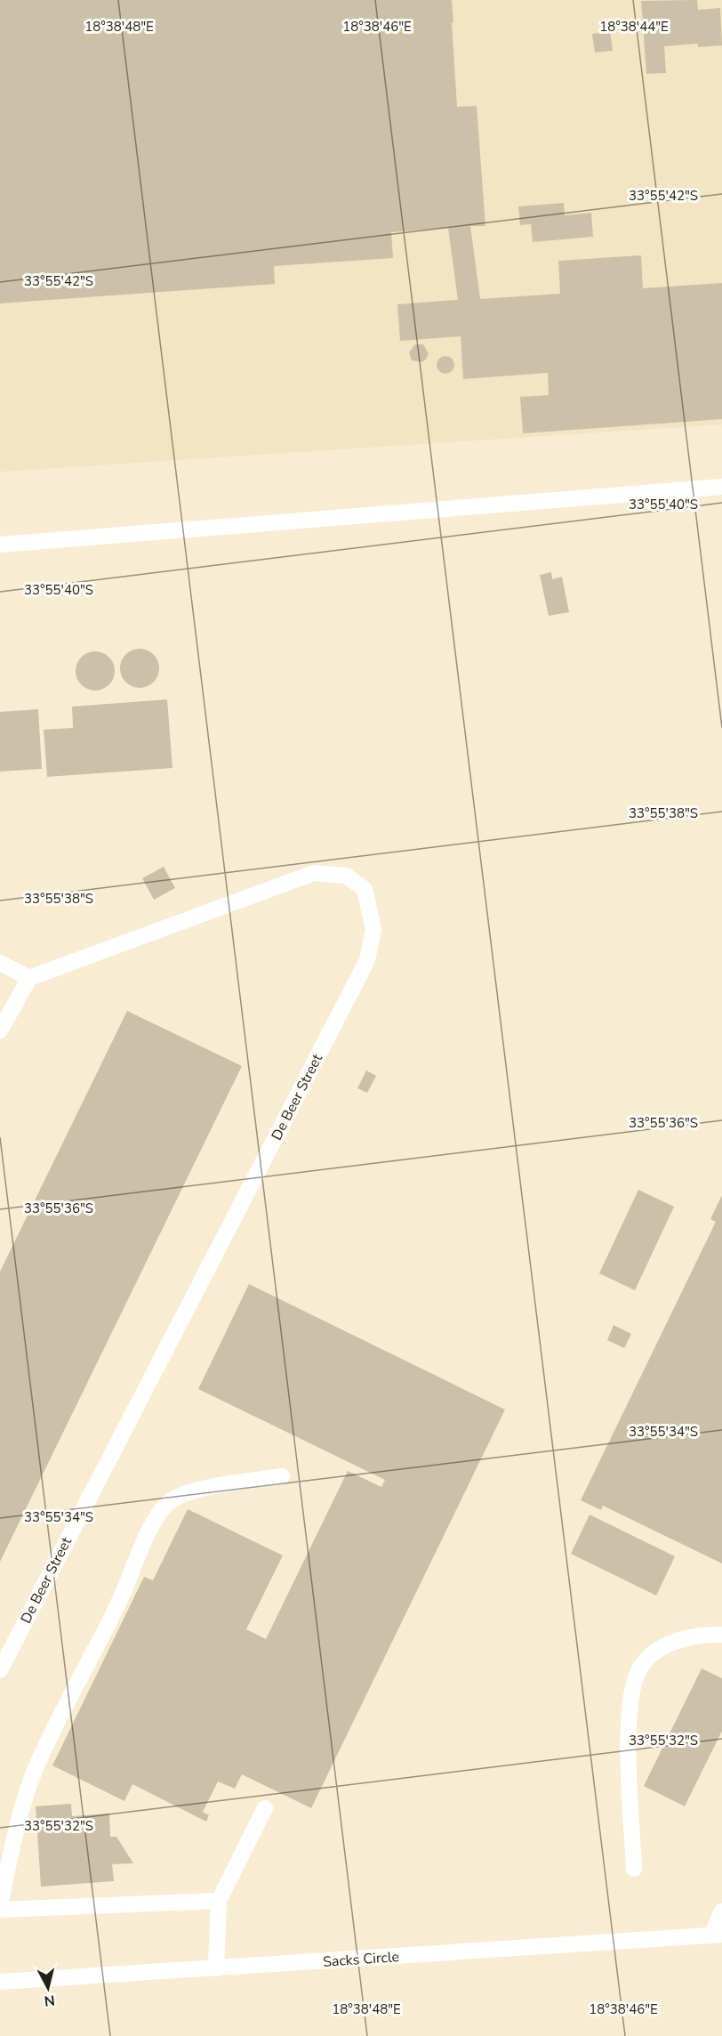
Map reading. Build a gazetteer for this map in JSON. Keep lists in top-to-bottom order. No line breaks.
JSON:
{"streets":{"lane":["De Beer Street","Sacks Circle"]},"north":"bottom","coordinates":["18°38'48\"E","18°38'46\"E","18°38'44\"E","33°55'42\"S","33°55'40\"S","33°55'38\"S","33°55'36\"S","33°55'34\"S","33°55'32\"S"]}
